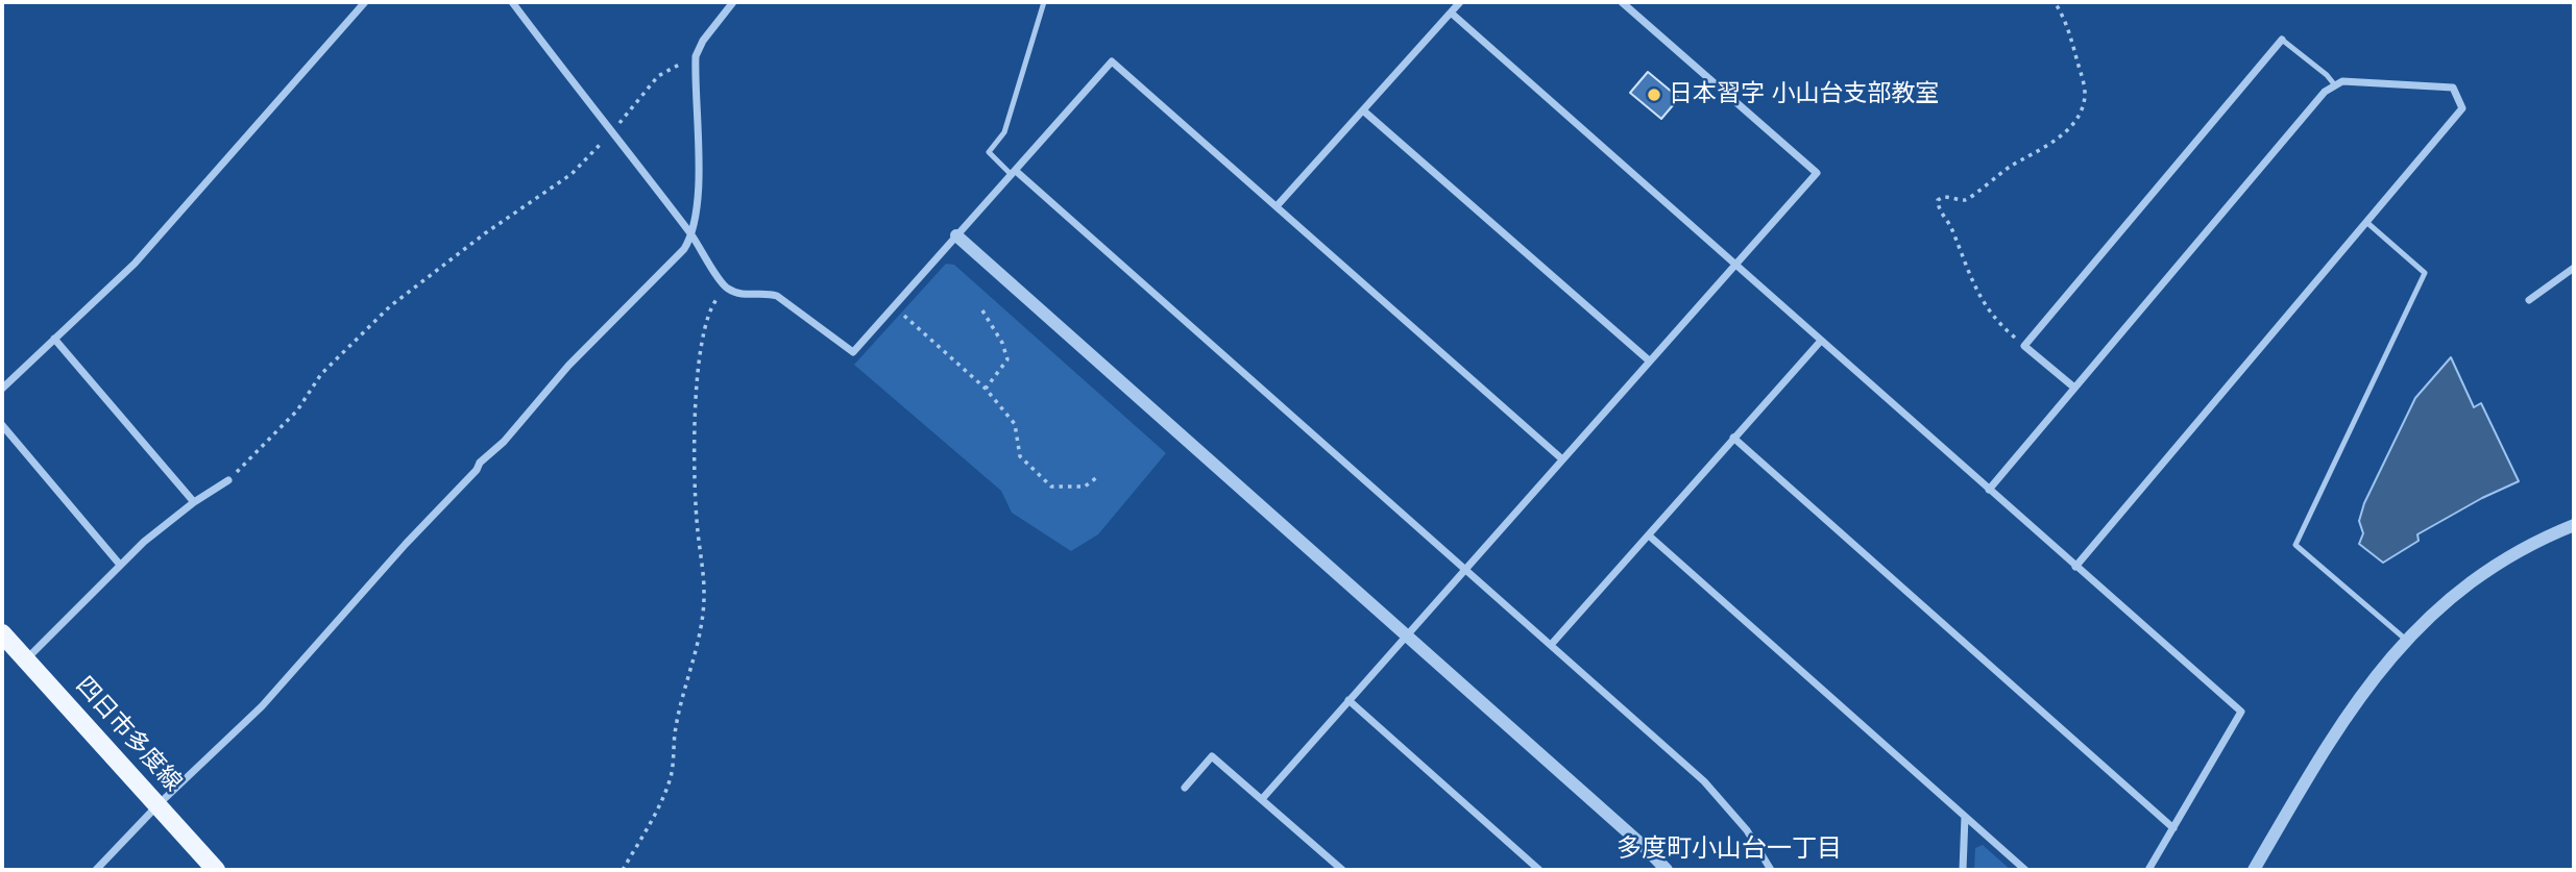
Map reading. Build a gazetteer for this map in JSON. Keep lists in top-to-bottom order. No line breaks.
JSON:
{"streets":{"main road":["四日市多度線"]},"districts":["多度町小山台一丁目"],"places":["日本習字 小山台支部教室"]}
